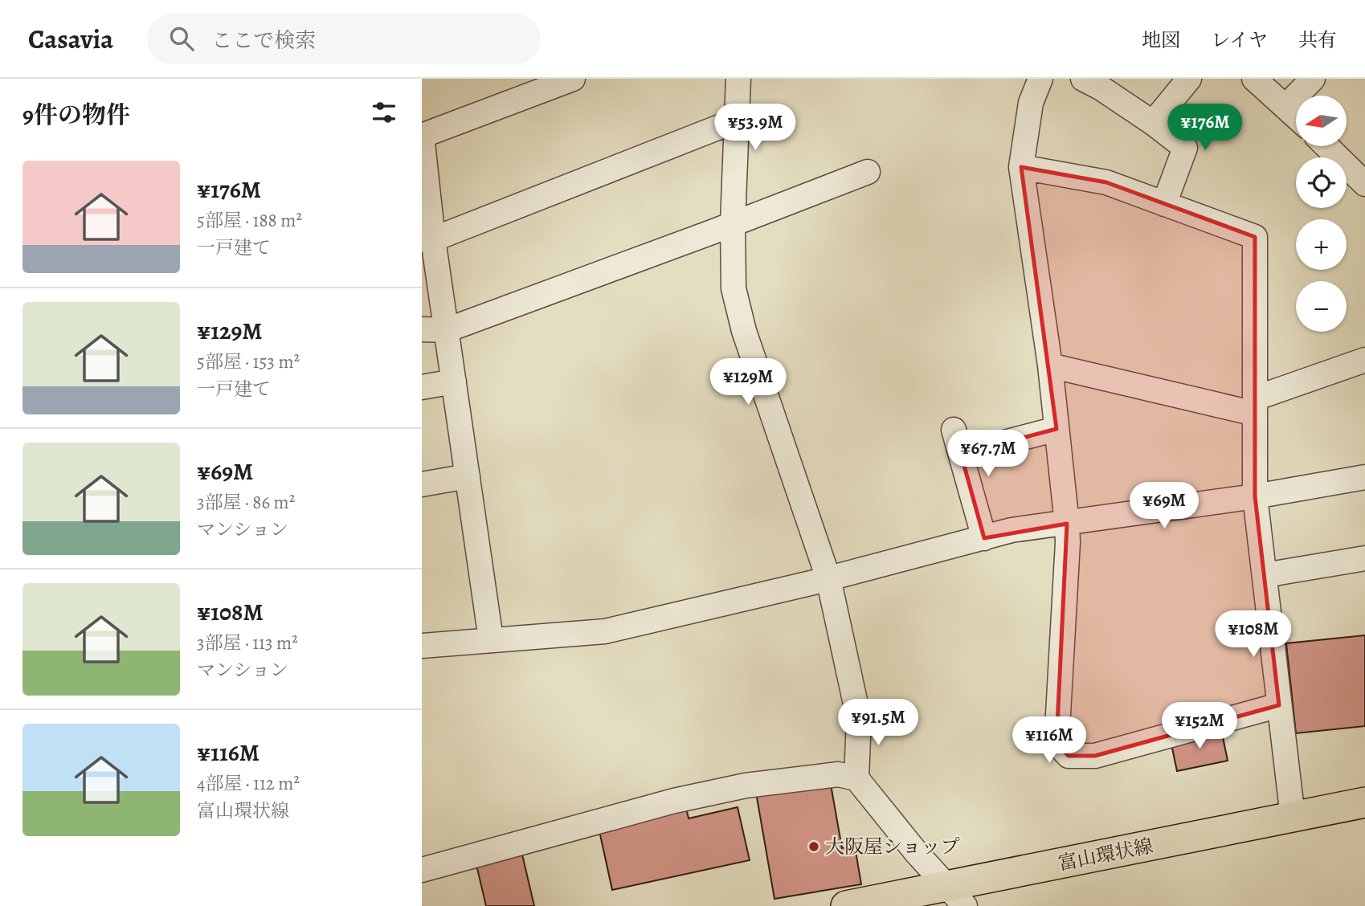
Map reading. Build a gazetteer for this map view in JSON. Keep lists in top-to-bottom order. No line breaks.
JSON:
{"streets":{"main road":["富山環状線"]},"places":["大阪屋ショップ"],"north":"left","page":{"header":"Casavia","search":"ここで検索","nav":["地図","レイヤ","共有"],"heading":"9件の物件","map_buttons":["+","−"],"price":["¥53.9M","¥176M","¥129M","¥67.7M","¥69M","¥108M","¥91.5M","¥152M","¥116M"],"list":[{"name":"¥176M","note":"5部屋 · 188 m² · 一戸建て"},{"name":"¥129M","note":"5部屋 · 153 m² · 一戸建て"},{"name":"¥69M","note":"3部屋 · 86 m² · マンション"},{"name":"¥108M","note":"3部屋 · 113 m² · マンション"},{"name":"¥116M","note":"4部屋 · 112 m² · 富山環状線"}]}}
